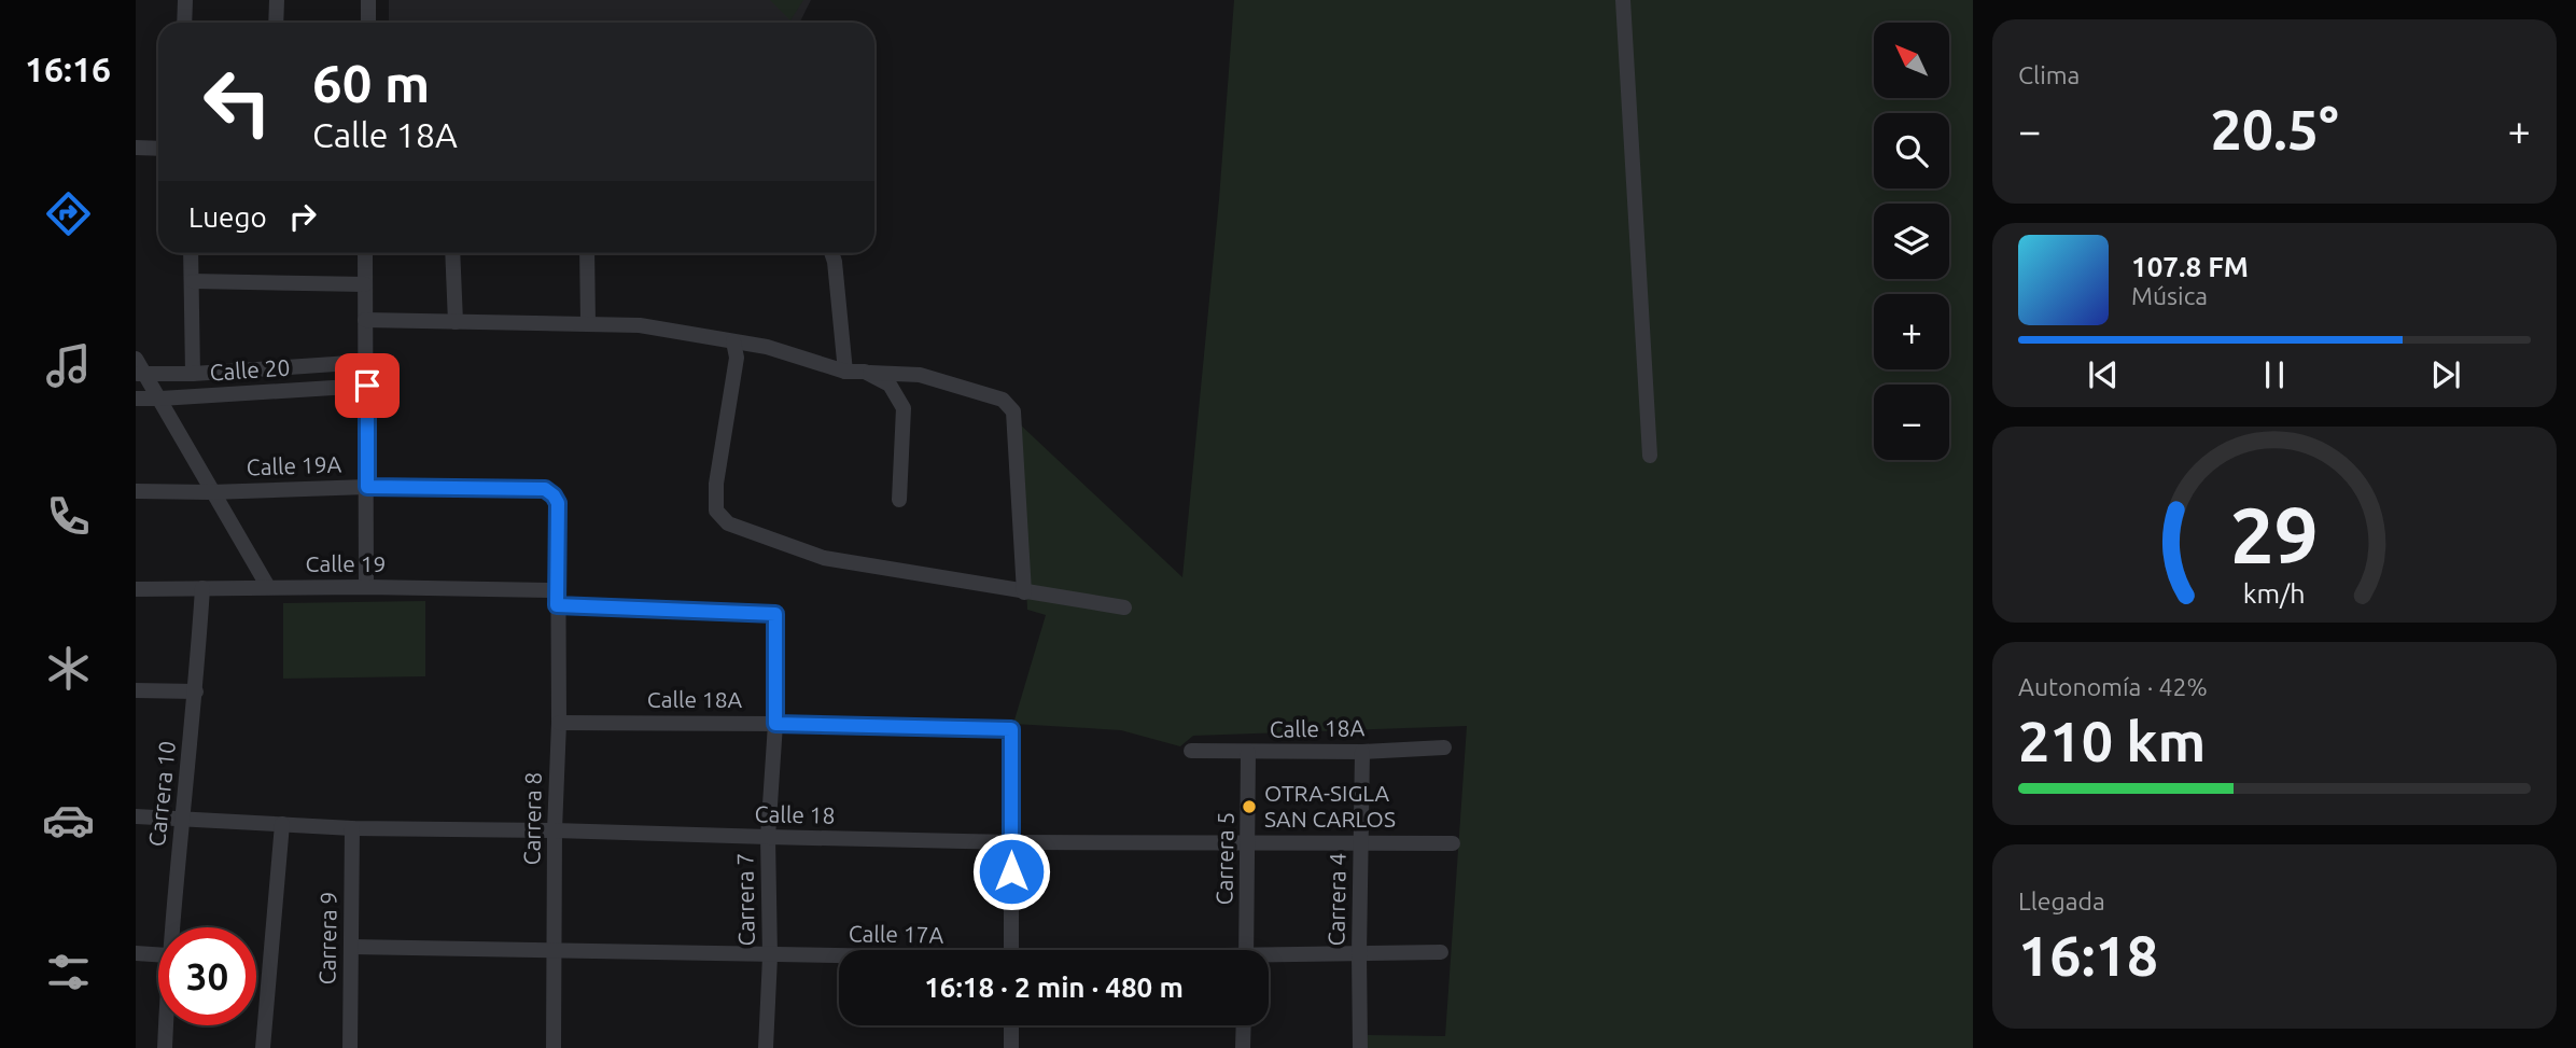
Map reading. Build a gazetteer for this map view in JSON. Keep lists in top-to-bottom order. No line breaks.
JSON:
{"streets":{"street":["Calle 20","Calle 19A","Calle 19","Calle 18A","Carrera 10","Calle 18","Carrera 8","Carrera 5","Carrera 7","Carrera 4","Calle 17A","Carrera 9"]},"crossings":[["Calle 19A","Carrera 8"],["Calle 19","Carrera 10"],["Calle 19","Carrera 8"],["Calle 19","Carrera 7"],["Calle 18A","Calle 18"],["Calle 18A","Carrera 8"],["Calle 18A","Carrera 5"],["Calle 18A","Carrera 7"],["Calle 18A","Carrera 4"],["Carrera 10","Calle 18"],["Calle 18","Carrera 8"],["Calle 18","Carrera 5"],["Calle 18","Carrera 7"],["Calle 18","Carrera 4"],["Calle 18","Carrera 9"],["Carrera 8","Calle 17A"],["Carrera 7","Calle 17A"],["Carrera 4","Calle 17A"],["Calle 17A","Carrera 9"]],"places":["OTRA-SIGLA SAN CARLOS"],"north":"top left","page":{"tabs":"16:16","tile":["Clima",["Autonomía · 42%","210 km"],["Llegada","16:18"]],"map_buttons":["+","−"],"turn":["60 m","Calle 18A"],"heat":["−","20.5°","+"],"then":"Luego","song":["107.8 FM","Música"],"limit":"30","trip":"16:18 · 2 min · 480 m","gauge":["29","km/h"]}}
